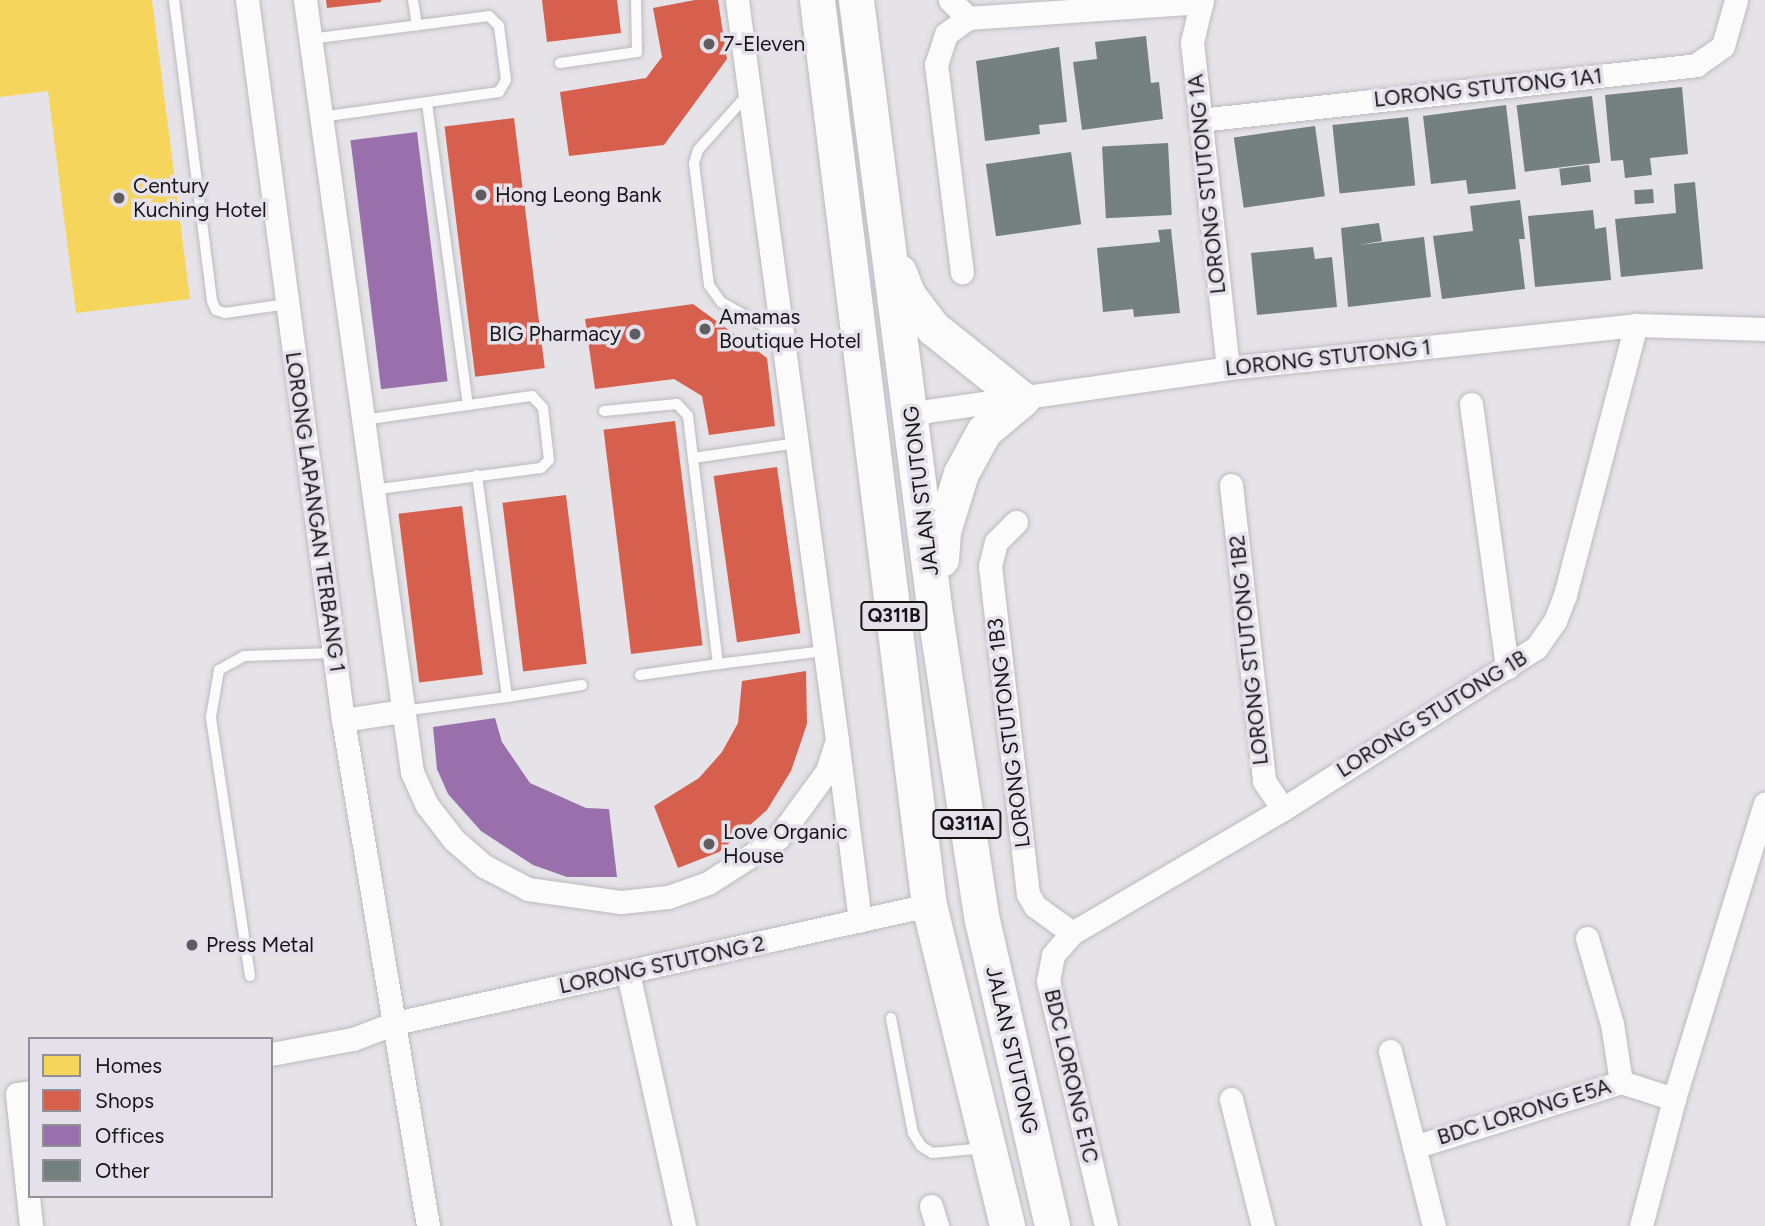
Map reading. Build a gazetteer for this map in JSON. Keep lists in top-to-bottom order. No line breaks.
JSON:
{"streets":{"main road":["JALAN STUTONG","Q311B","Q311A"],"street":["LORONG STUTONG 1A1","LORONG STUTONG 1A","LORONG STUTONG 1","LORONG LAPANGAN TERBANG 1","LORONG STUTONG 1B2","LORONG STUTONG 1B","LORONG STUTONG 1B3","LORONG STUTONG 2","BDC LORONG E1C","BDC LORONG E5A"]},"crossings":[["LORONG STUTONG 1A1","LORONG STUTONG 1A"],["LORONG STUTONG 1A","LORONG STUTONG 1"],["LORONG STUTONG 1","JALAN STUTONG"],["LORONG STUTONG 1","LORONG STUTONG 1B"],["JALAN STUTONG","LORONG STUTONG 2"],["LORONG LAPANGAN TERBANG 1","LORONG STUTONG 2"],["LORONG STUTONG 1B2","LORONG STUTONG 1B"],["LORONG STUTONG 1B","LORONG STUTONG 1B3"],["LORONG STUTONG 1B","BDC LORONG E1C"],["LORONG STUTONG 1B3","BDC LORONG E1C"]],"places":["7-Eleven","Hong Leong Bank","Century Kuching Hotel","Amamas Boutique Hotel","BIG Pharmacy","Love Organic House","Press Metal"],"legend":["Homes","Shops","Offices","Other"]}
